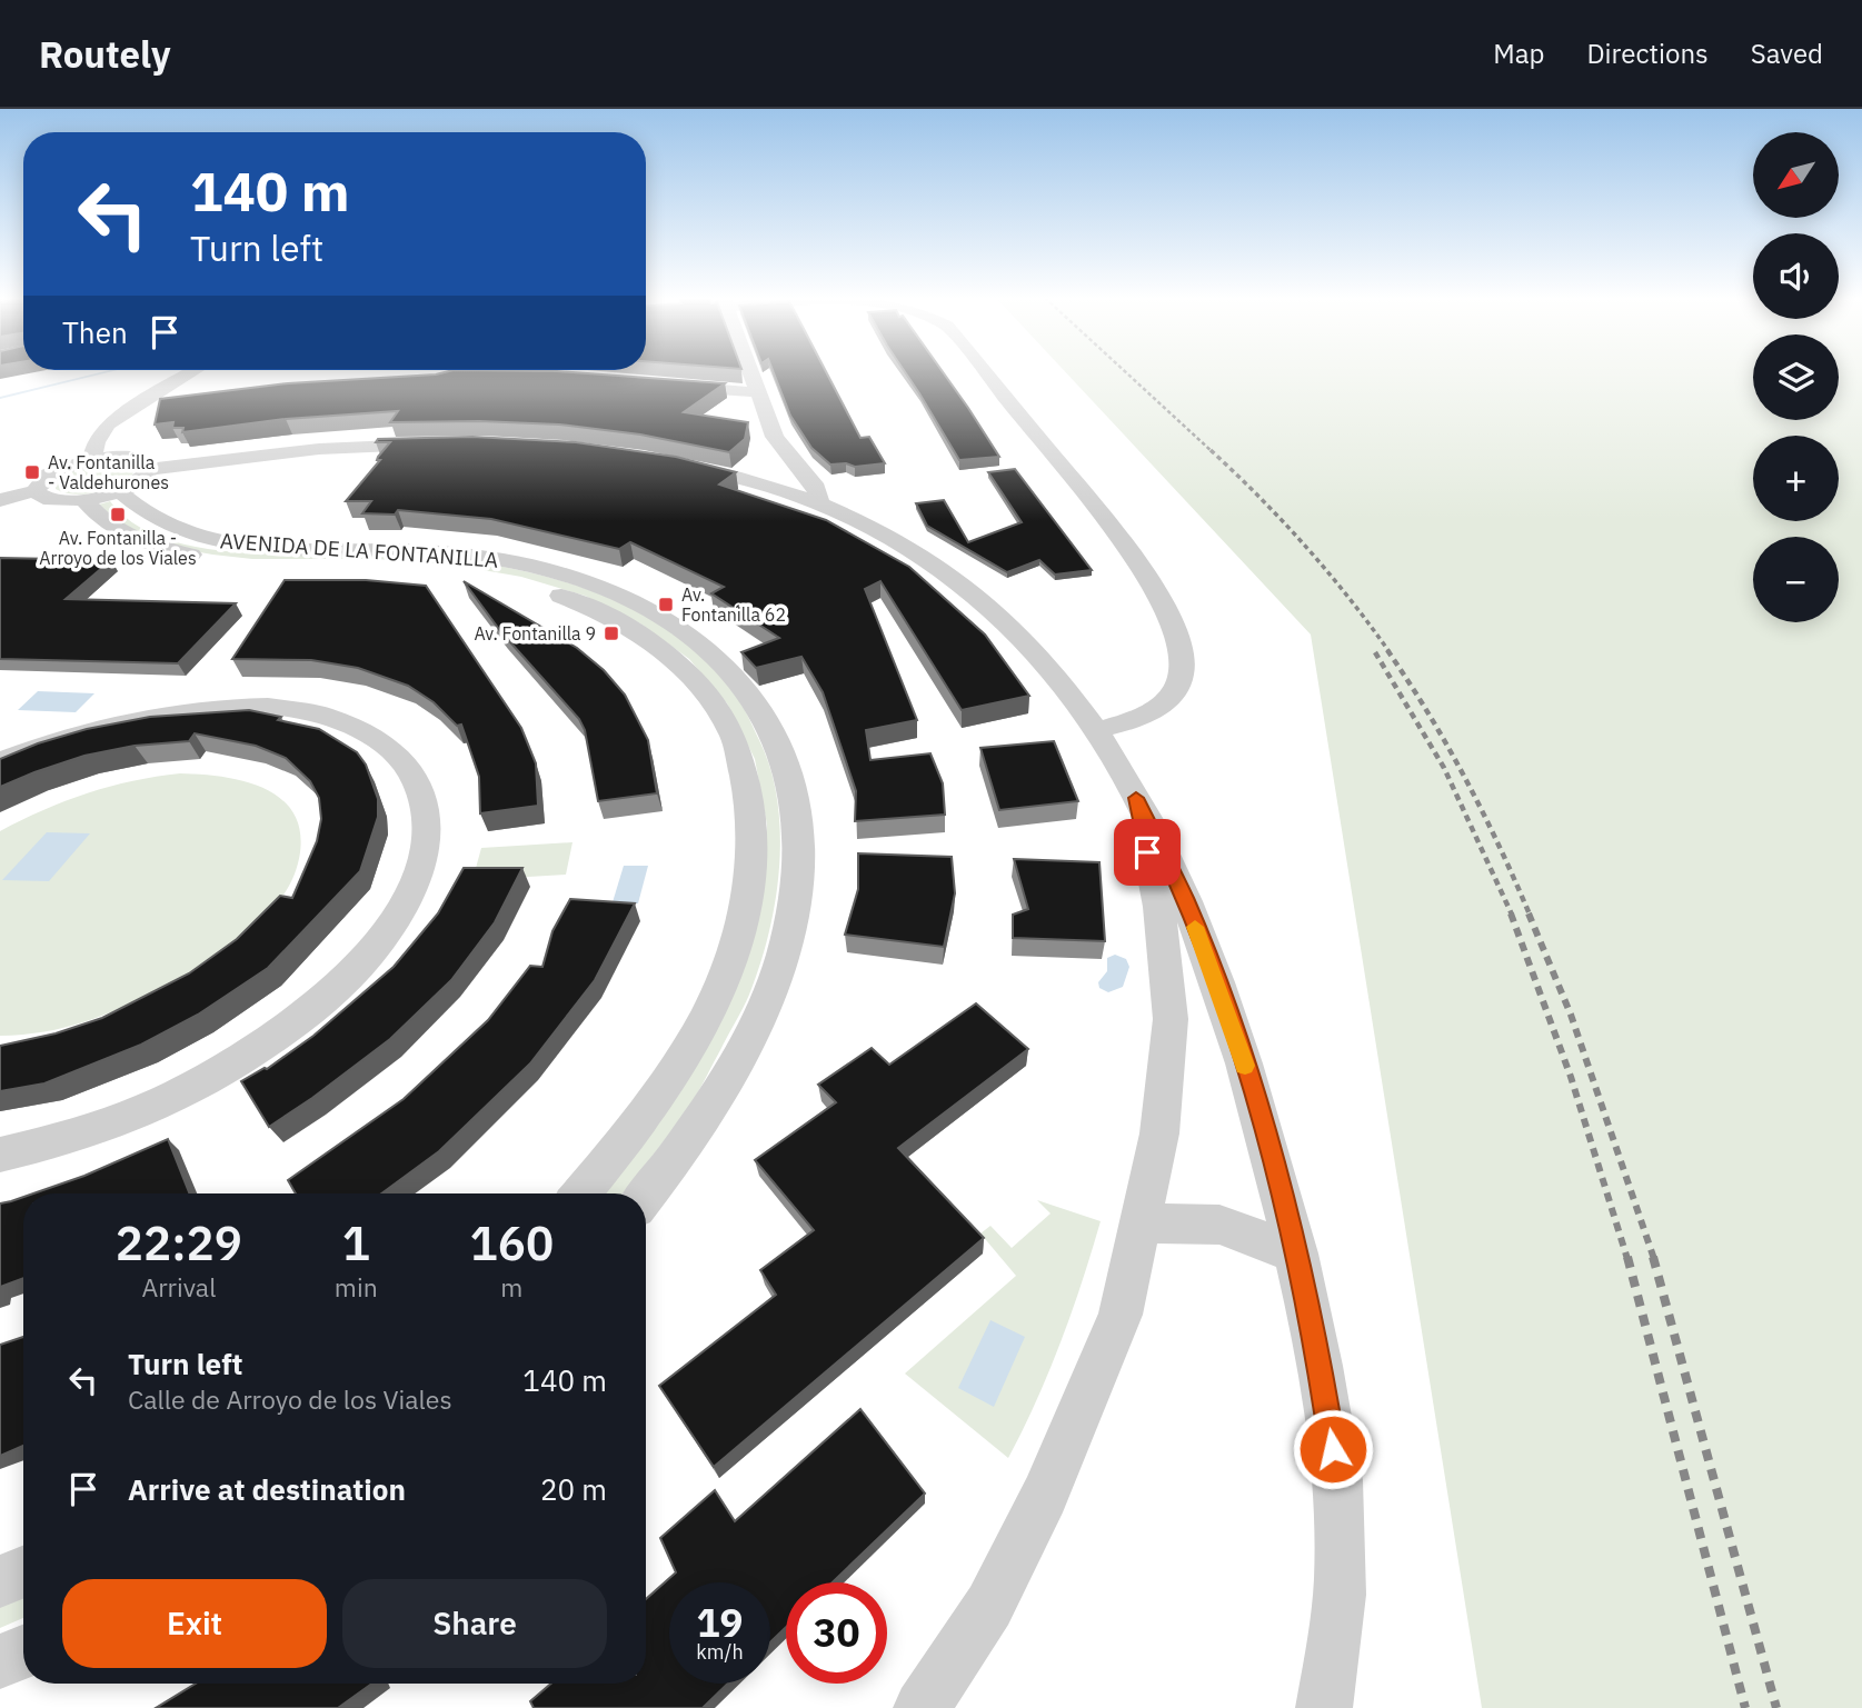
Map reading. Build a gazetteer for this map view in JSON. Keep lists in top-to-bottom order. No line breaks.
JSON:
{"streets":{"street":["AVENIDA DE LA FONTANILLA"]},"places":{"transit":["Av. Fontanilla - Valdehurones","Av. Fontanilla - Arroyo de los Viales","Av. Fontanilla 62","Av. Fontanilla 9"]},"north":"bottom left","page":{"header":"Routely","nav":["Map","Directions","Saved"],"map_buttons":["+","−"],"turn":["140 m","Turn left"],"then":"Then","eta":["22:29","Arrival","1","min","160","m"],"list":[{"name":"Turn left","note":"Calle de Arroyo de los Viales","value":"140 m"},{"name":"Arrive at destination","value":"20 m"}],"buttons":["Exit","Share"],"speed":"19 km/h","limit":"30"}}
